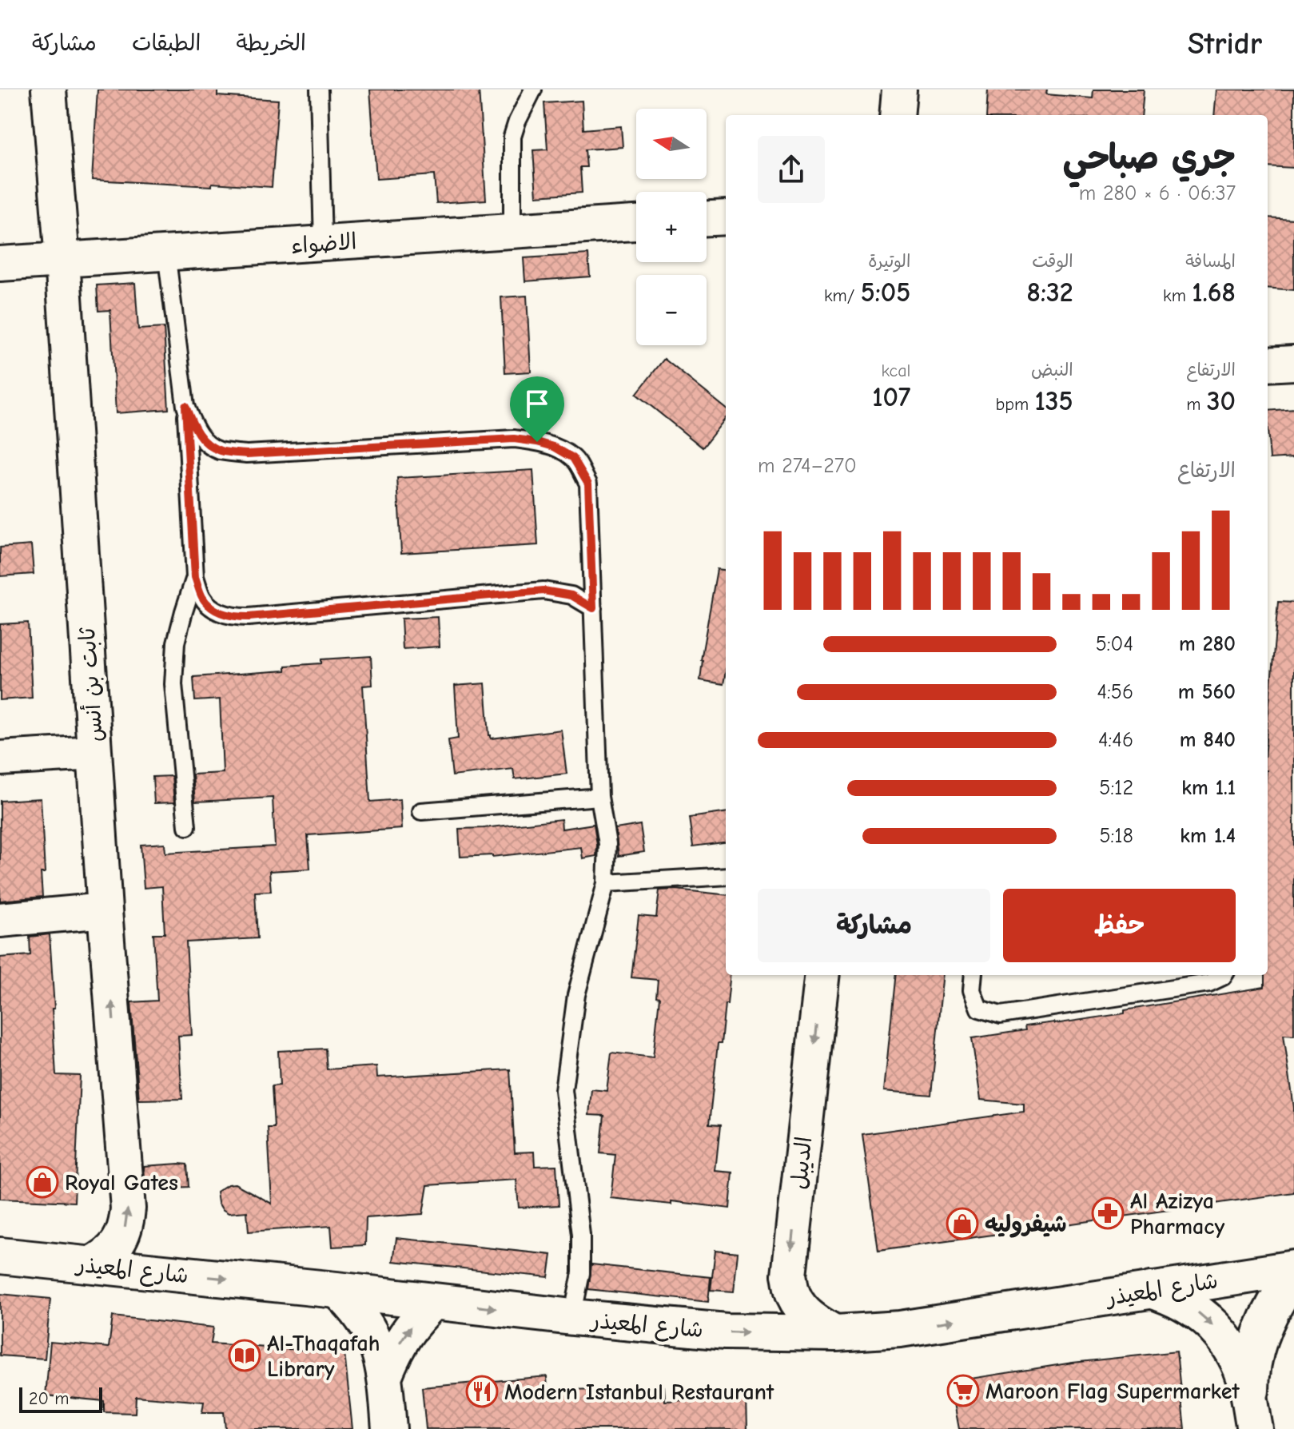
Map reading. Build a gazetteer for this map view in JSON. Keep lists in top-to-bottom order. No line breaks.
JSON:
{"streets":{"street":["الاضواء","ثابت بن أنس","الديبل","شارع المعيذر"]},"crossings":[["الاضواء","ثابت بن أنس"],["ثابت بن أنس","شارع المعيذر"],["الديبل","شارع المعيذر"]],"one_way":["الديبل","شارع المعيذر"],"places":{"shop":["Royal Gates","شيفروليه"],"pharmacy":["Al Azizya Pharmacy"],"library":["Al-Thaqafah Library"],"supermarket":["Maroon Flag Supermarket"],"restaurant":["Modern Istanbul Restaurant"]},"scale_bar":"20 m","north":"left","page":{"header":"Stridr","nav":["الخريطة","الطبقات","مشاركة"],"map_buttons":["+","−"],"heading":["جري صباحي","06:37 · 6 × 280 m"],"stats":[["المسافة","1.68 km"],["الوقت","8:32"],["الوتيرة","5:05 /km"],["الارتفاع","30 m"],["النبض","135 bpm"],["kcal","107"]],"chart":["الارتفاع","270–274 m"],"list":[{"name":"280 m","note":"5:04"},{"name":"560 m","note":"4:56"},{"name":"840 m","note":"4:46"},{"name":"1.1 km","note":"5:12"},{"name":"1.4 km","note":"5:18"}],"buttons":["حفظ","مشاركة"],"scale":"20 m"}}
